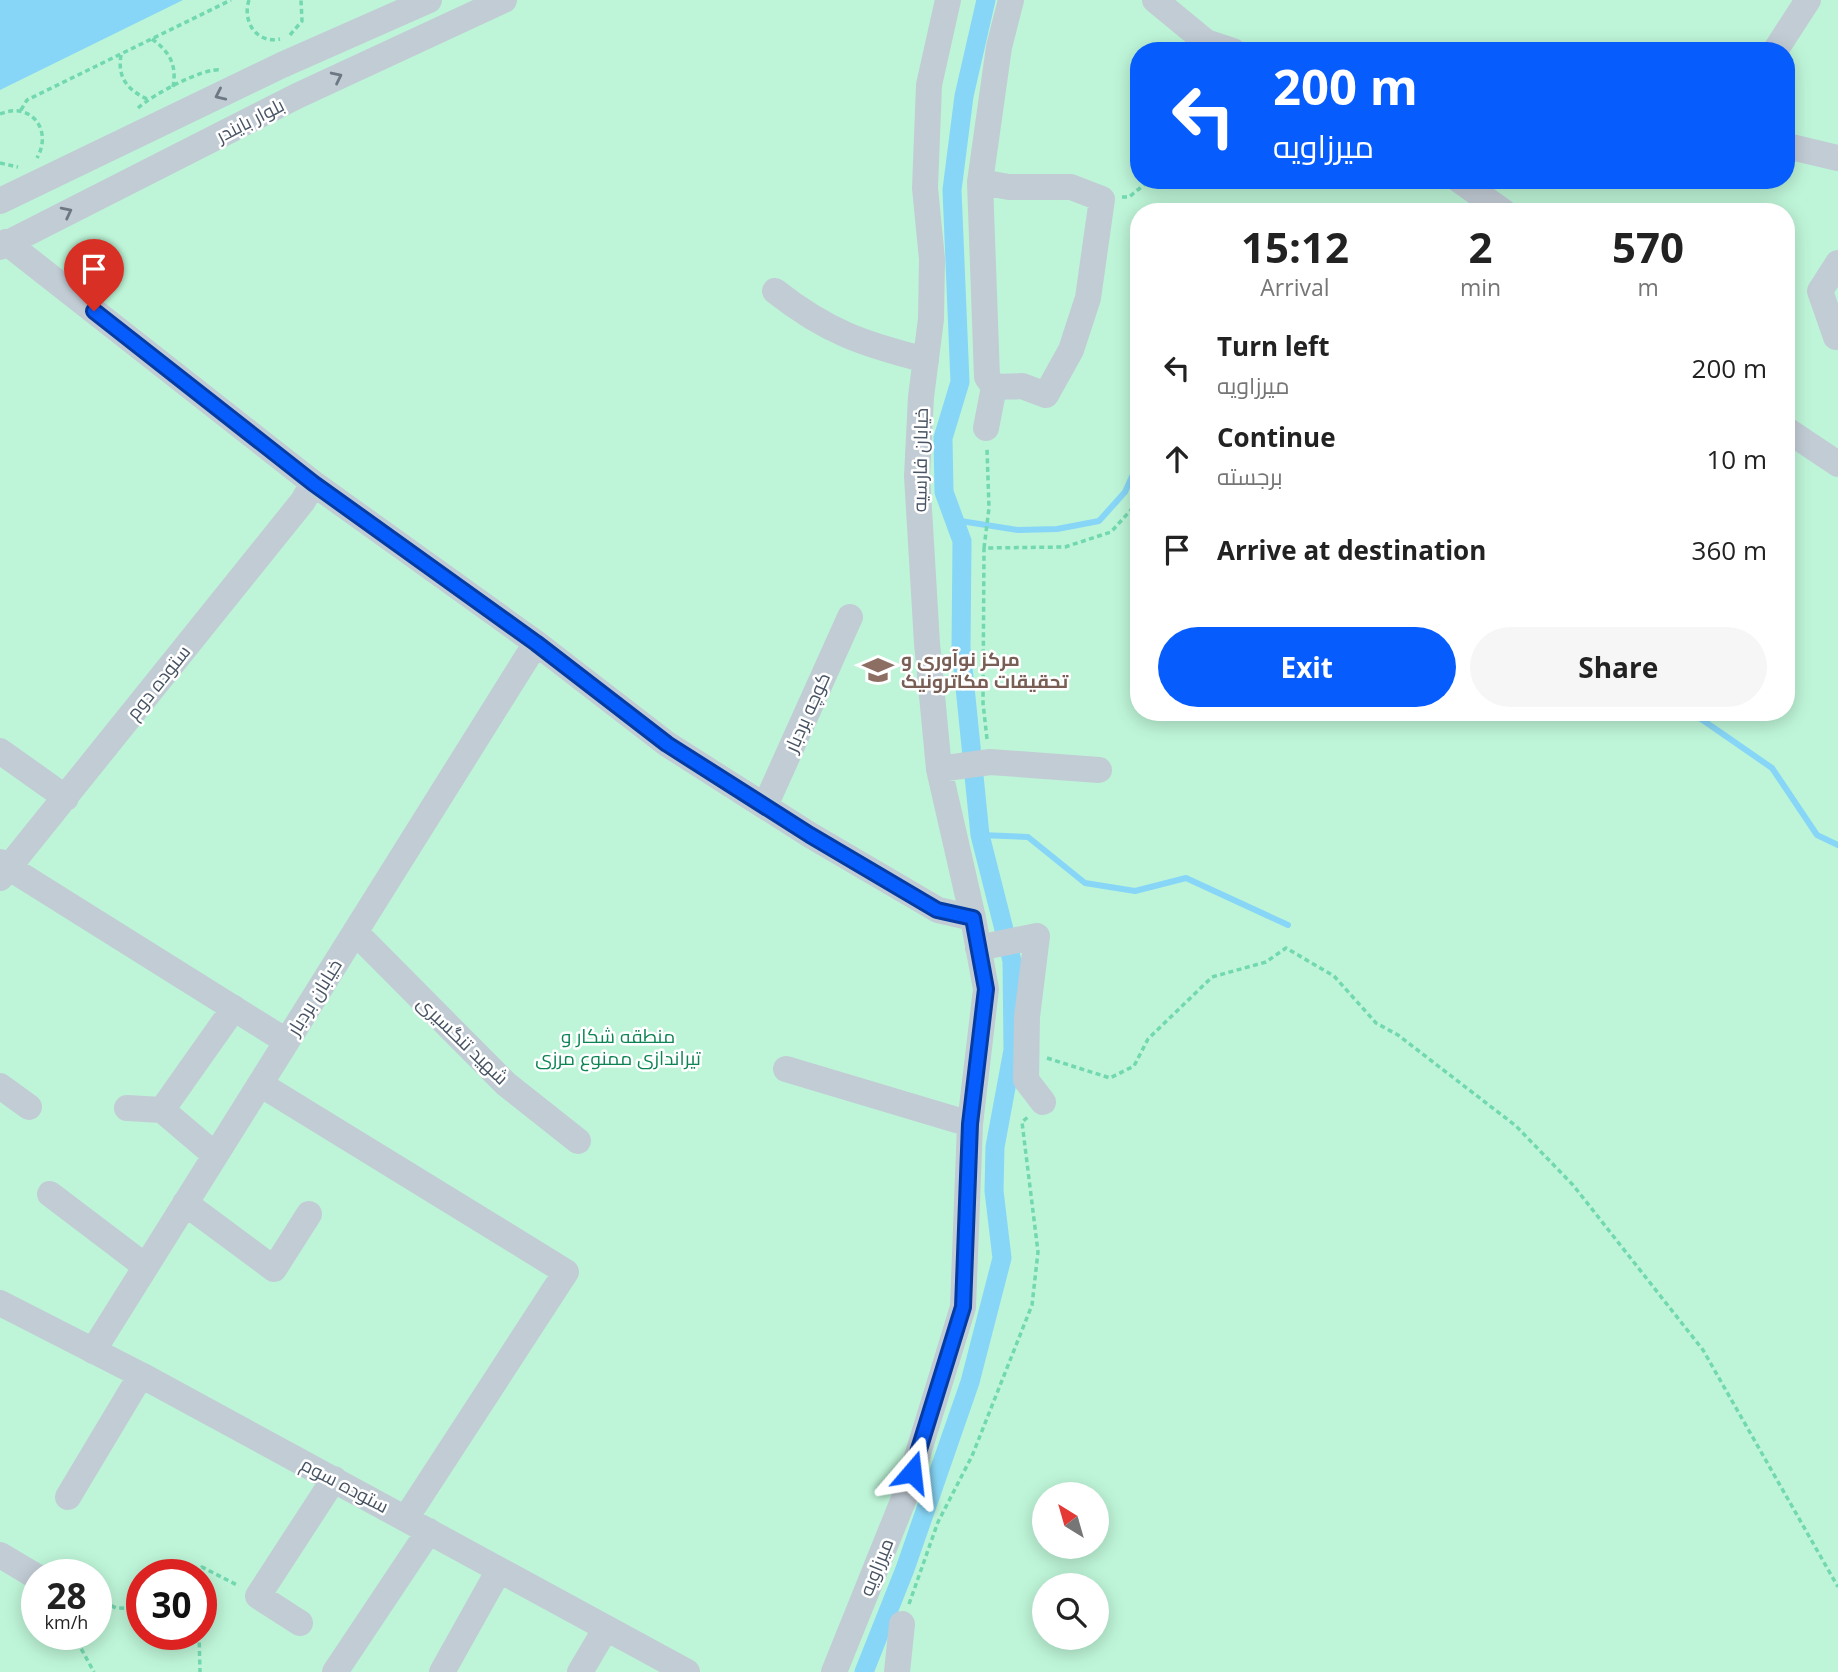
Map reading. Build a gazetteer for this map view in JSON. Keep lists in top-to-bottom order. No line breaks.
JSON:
{"streets":{"street":["بلوار بایندر","خیابان فارسیه","ستوده دوم","کوچه بردبار","خیابان بردبار","شهید تنگسیری","ستوده سوم","میرزاویه"]},"crossings":[["خیابان فارسیه","میرزاویه"],["خیابان بردبار","شهید تنگسیری"],["خیابان بردبار","ستوده سوم"]],"parks":["منطقه شکار و تیراندازی ممنوع مرزی"],"places":{"school or university":["مرکز نوآوری و تحقیقات مکاترونیک"]},"north":"top left","page":{"turn":["200 m","میرزاویه"],"eta":["15:12","Arrival","2","min","570","m"],"list":[{"name":"Turn left","note":"میرزاویه","value":"200 m"},{"name":"Continue","note":"برجسته","value":"10 m"},{"name":"Arrive at destination","value":"360 m"}],"buttons":["Exit","Share"],"speed":"28 km/h","limit":"30"}}
